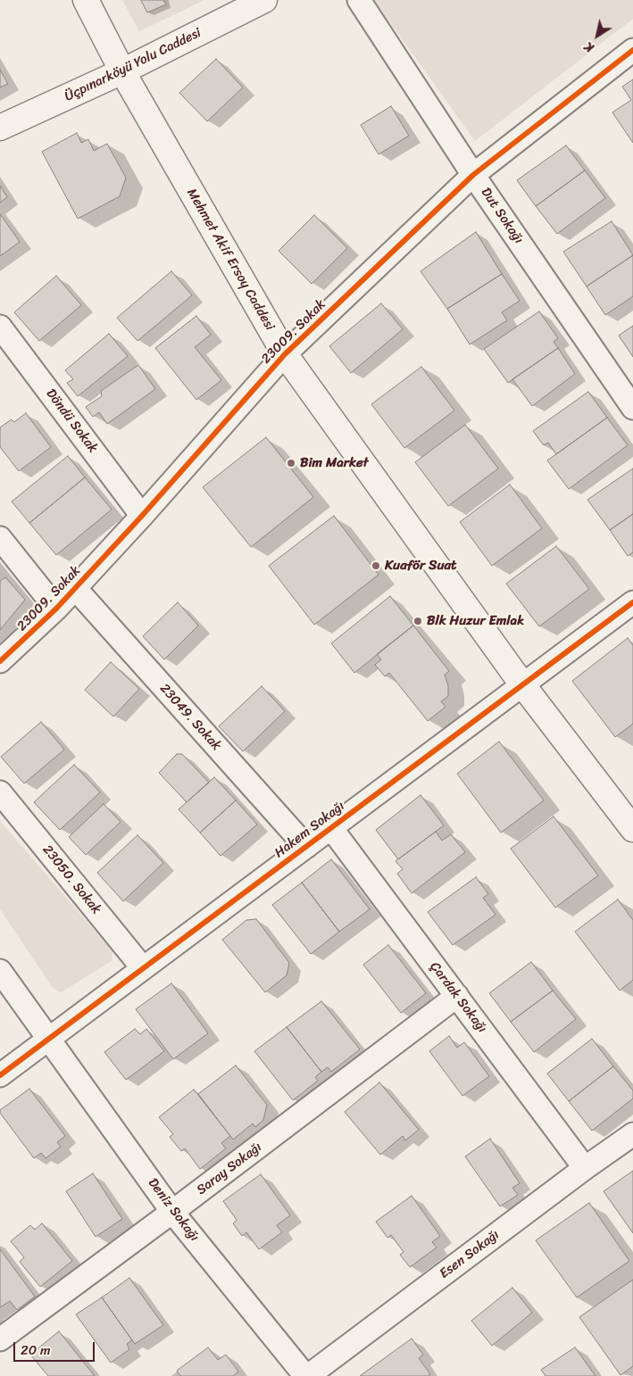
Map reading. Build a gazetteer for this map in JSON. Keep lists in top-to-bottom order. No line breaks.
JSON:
{"streets":{"main road":["Üçpınarköyü Yolu Caddesi","Mehmet Akif Ersoy Caddesi"],"street":["Dut Sokağı","23009. Sokak","Döndü Sokak","23049. Sokak","Hakem Sokağı","23050. Sokak","Çardak Sokağı","Saray Sokağı","Deniz Sokağı","Esen Sokağı"]},"crossings":[["Üçpınarköyü Yolu Caddesi","Mehmet Akif Ersoy Caddesi"],["Dut Sokağı","23009. Sokak"],["Mehmet Akif Ersoy Caddesi","23009. Sokak"],["Mehmet Akif Ersoy Caddesi","Hakem Sokağı"],["23009. Sokak","Döndü Sokak"],["23009. Sokak","23049. Sokak"],["23049. Sokak","Hakem Sokağı"],["Hakem Sokağı","23050. Sokak"],["Hakem Sokağı","Çardak Sokağı"],["Hakem Sokağı","Deniz Sokağı"],["Çardak Sokağı","Saray Sokağı"],["Çardak Sokağı","Esen Sokağı"],["Saray Sokağı","Deniz Sokağı"],["Deniz Sokağı","Esen Sokağı"]],"places":["Bim Market","Kuaför Suat","Blk Huzur Emlak"],"scale_bar":"20 m","north":"bottom left"}
